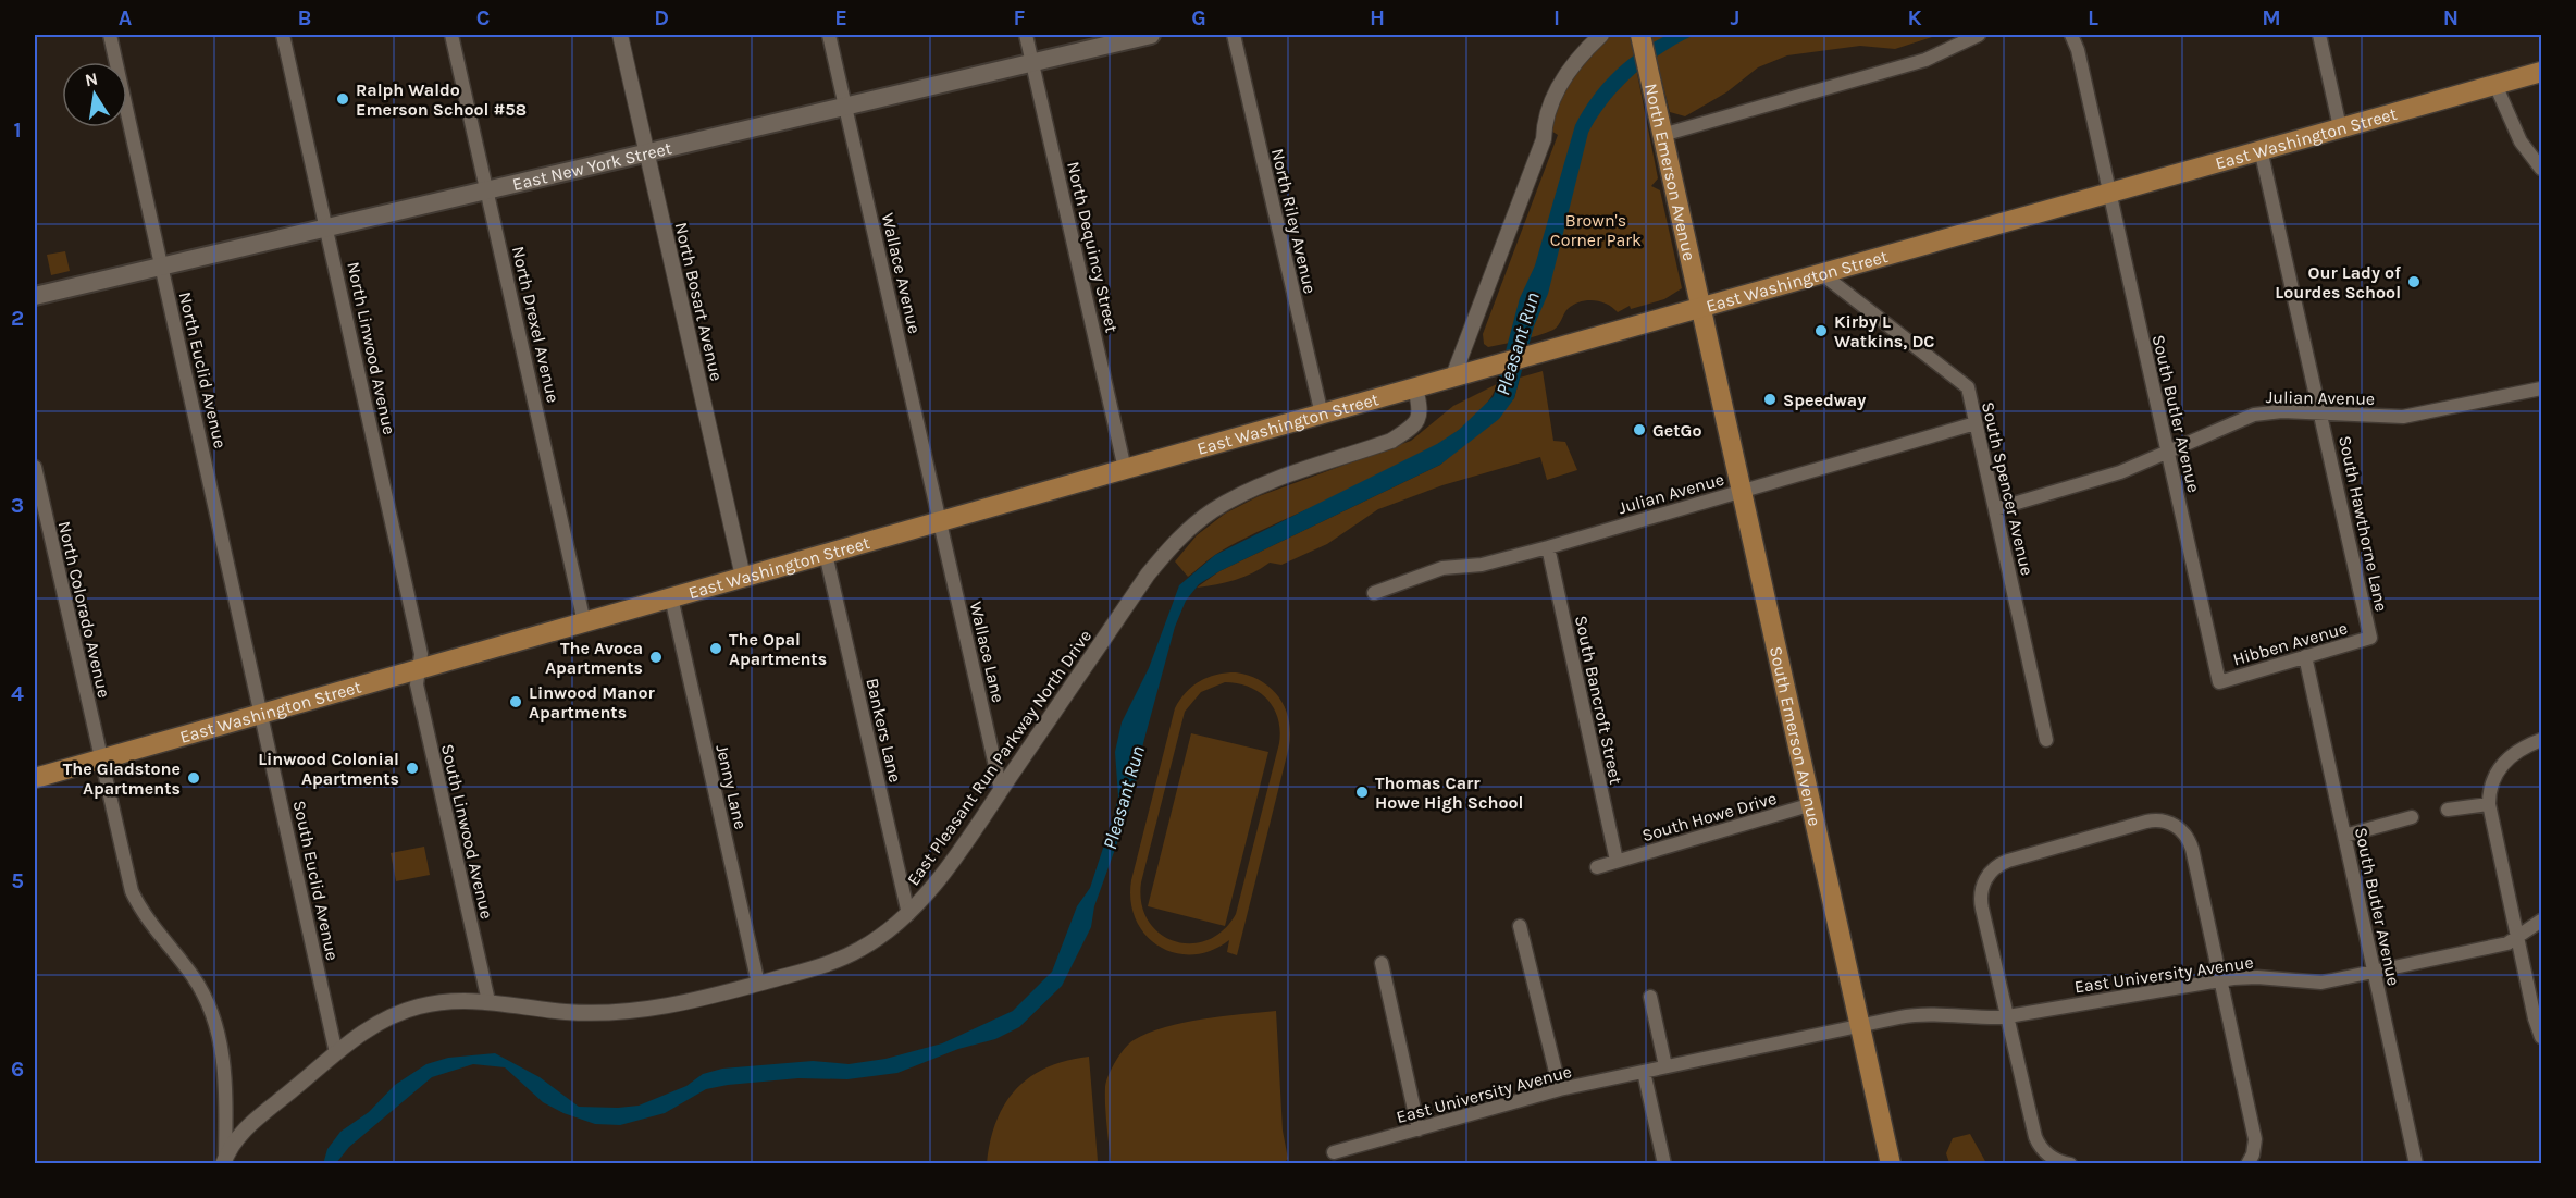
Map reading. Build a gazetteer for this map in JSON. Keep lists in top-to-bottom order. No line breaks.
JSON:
{"streets":{"main road":["East Washington Street","East New York Street","North Emerson Avenue","South Emerson Avenue"],"street":["North Riley Avenue","North Dequincy Street","Wallace Avenue","North Bosart Avenue","North Drexel Avenue","North Linwood Avenue","North Euclid Avenue","Julian Avenue","South Butler Avenue","South Spencer Avenue","South Hawthorne Lane","North Colorado Avenue","Hibben Avenue","Wallace Lane","South Bancroft Street","Bankers Lane","East Pleasant Run Parkway North Drive","Jenny Lane","South Howe Drive","South Linwood Avenue","South Euclid Avenue","East University Avenue"]},"crossings":[["East Washington Street","North Emerson Avenue"],["East Washington Street","North Riley Avenue"],["East Washington Street","North Dequincy Street"],["East Washington Street","Wallace Avenue"],["East Washington Street","North Bosart Avenue"],["East Washington Street","North Drexel Avenue"],["East Washington Street","North Linwood Avenue"],["East Washington Street","North Euclid Avenue"],["East Washington Street","South Butler Avenue"],["East Washington Street","South Spencer Avenue"],["East Washington Street","South Hawthorne Lane"],["East Washington Street","North Colorado Avenue"],["East Washington Street","Wallace Lane"],["East Washington Street","Bankers Lane"],["East Washington Street","South Emerson Avenue"],["East Washington Street","East Pleasant Run Parkway North Drive"],["East Washington Street","Jenny Lane"],["East Washington Street","South Linwood Avenue"],["East Washington Street","South Euclid Avenue"],["East New York Street","North Dequincy Street"],["East New York Street","Wallace Avenue"],["East New York Street","North Bosart Avenue"],["East New York Street","North Drexel Avenue"],["East New York Street","North Linwood Avenue"],["East New York Street","North Euclid Avenue"],["North Emerson Avenue","South Emerson Avenue"],["Wallace Avenue","Wallace Lane"],["North Linwood Avenue","South Linwood Avenue"],["North Euclid Avenue","South Euclid Avenue"],["Julian Avenue","South Butler Avenue"],["Julian Avenue","South Spencer Avenue"],["Julian Avenue","South Hawthorne Lane"],["Julian Avenue","South Bancroft Street"],["Julian Avenue","South Emerson Avenue"],["South Butler Avenue","Hibben Avenue"],["South Butler Avenue","East University Avenue"],["South Hawthorne Lane","Hibben Avenue"],["North Colorado Avenue","East Pleasant Run Parkway North Drive"],["Wallace Lane","East Pleasant Run Parkway North Drive"],["South Bancroft Street","South Howe Drive"],["Bankers Lane","East Pleasant Run Parkway North Drive"],["South Emerson Avenue","South Howe Drive"],["South Emerson Avenue","East University Avenue"],["East Pleasant Run Parkway North Drive","Jenny Lane"],["East Pleasant Run Parkway North Drive","South Linwood Avenue"],["East Pleasant Run Parkway North Drive","South Euclid Avenue"]],"water":["Pleasant Run"],"parks":["Brown's Corner Park"],"places":["Ralph Waldo Emerson School #58","Our Lady of Lourdes School","Kirby L Watkins, DC","Speedway","GetGo","The Opal Apartments","The Avoca Apartments","Linwood Manor Apartments","Linwood Colonial Apartments","The Gladstone Apartments","Thomas Carr Howe High School"],"north":"top","grid":{"columns":["A","B","C","D","E","F","G","H","I","J","K","L","M","N"],"rows":["1","2","3","4","5","6"]}}
